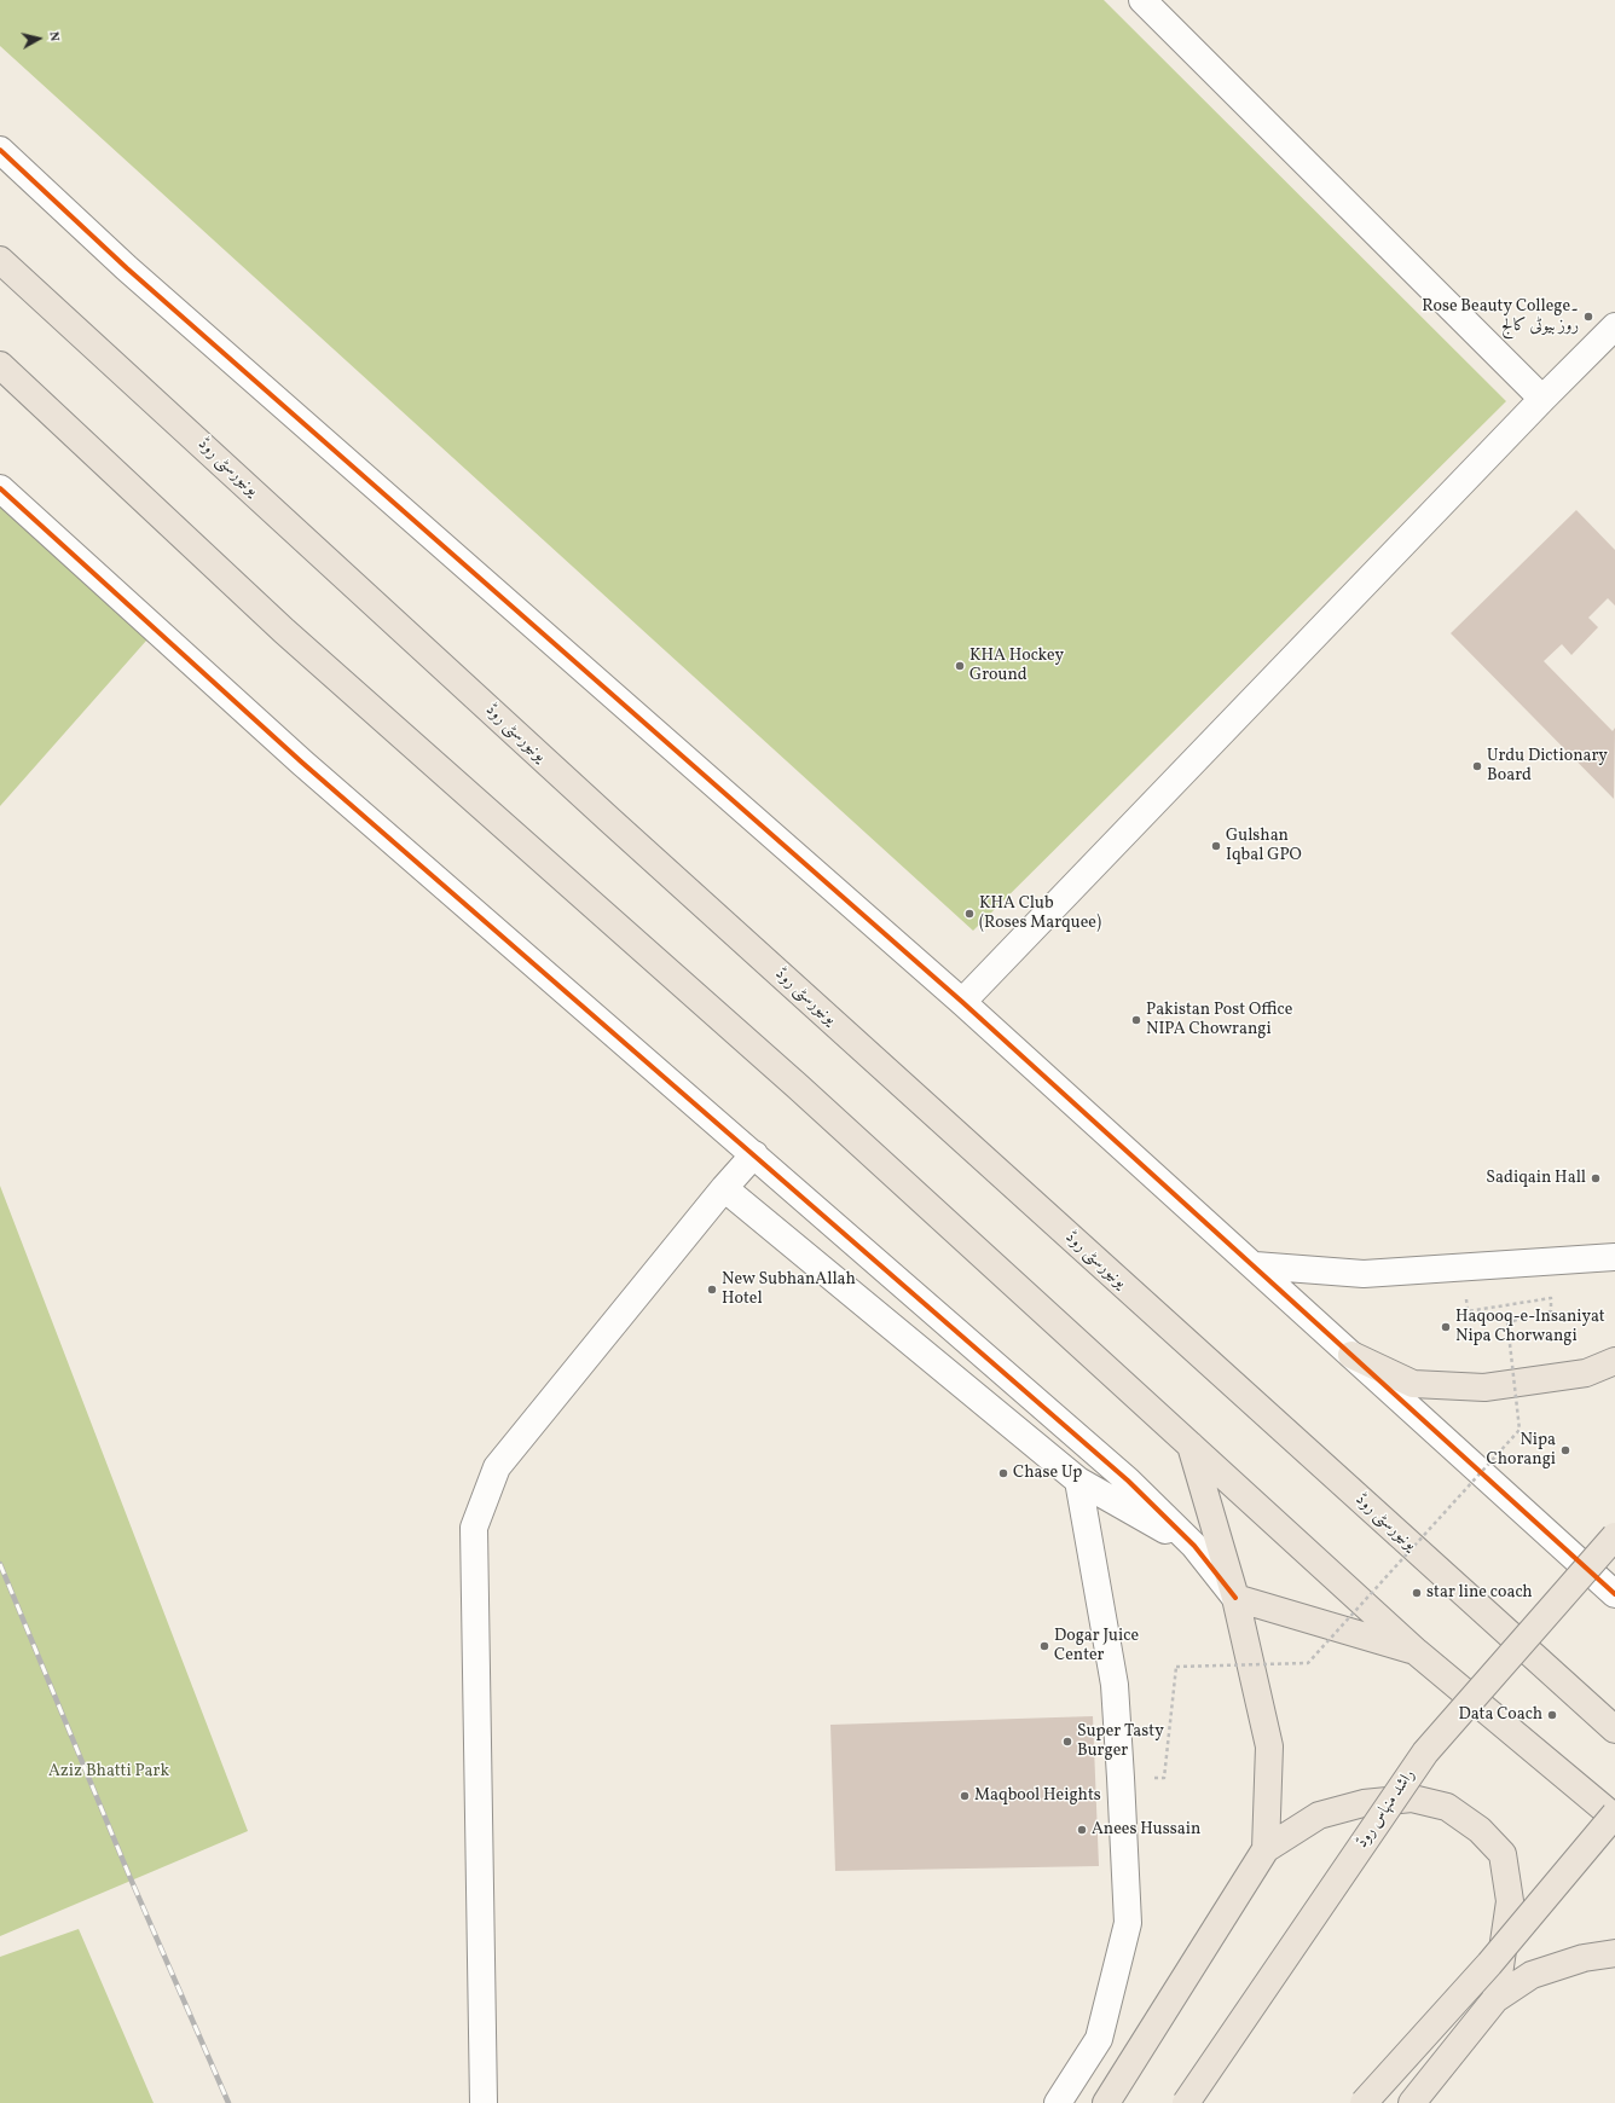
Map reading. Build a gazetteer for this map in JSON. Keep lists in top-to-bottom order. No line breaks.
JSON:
{"streets":{"main road":["یونیورسٹی روڈ","راشد منہاس روڈ"]},"parks":["Aziz Bhatti Park"],"places":["Rose Beauty College۔ روز بیوٹی کالج","KHA Hockey Ground","Urdu Dictionary Board","Gulshan Iqbal GPO","KHA Club (Roses Marquee)","Pakistan Post Office NIPA Chowrangi","Sadiqain Hall","New SubhanAllah Hotel","Haqooq-e-Insaniyat Nipa Chorwangi","Nipa Chorangi","Chase Up","star line coach","Dogar Juice Center","Data Coach","Super Tasty Burger","Maqbool Heights","Anees Hussain"],"north":"right"}
